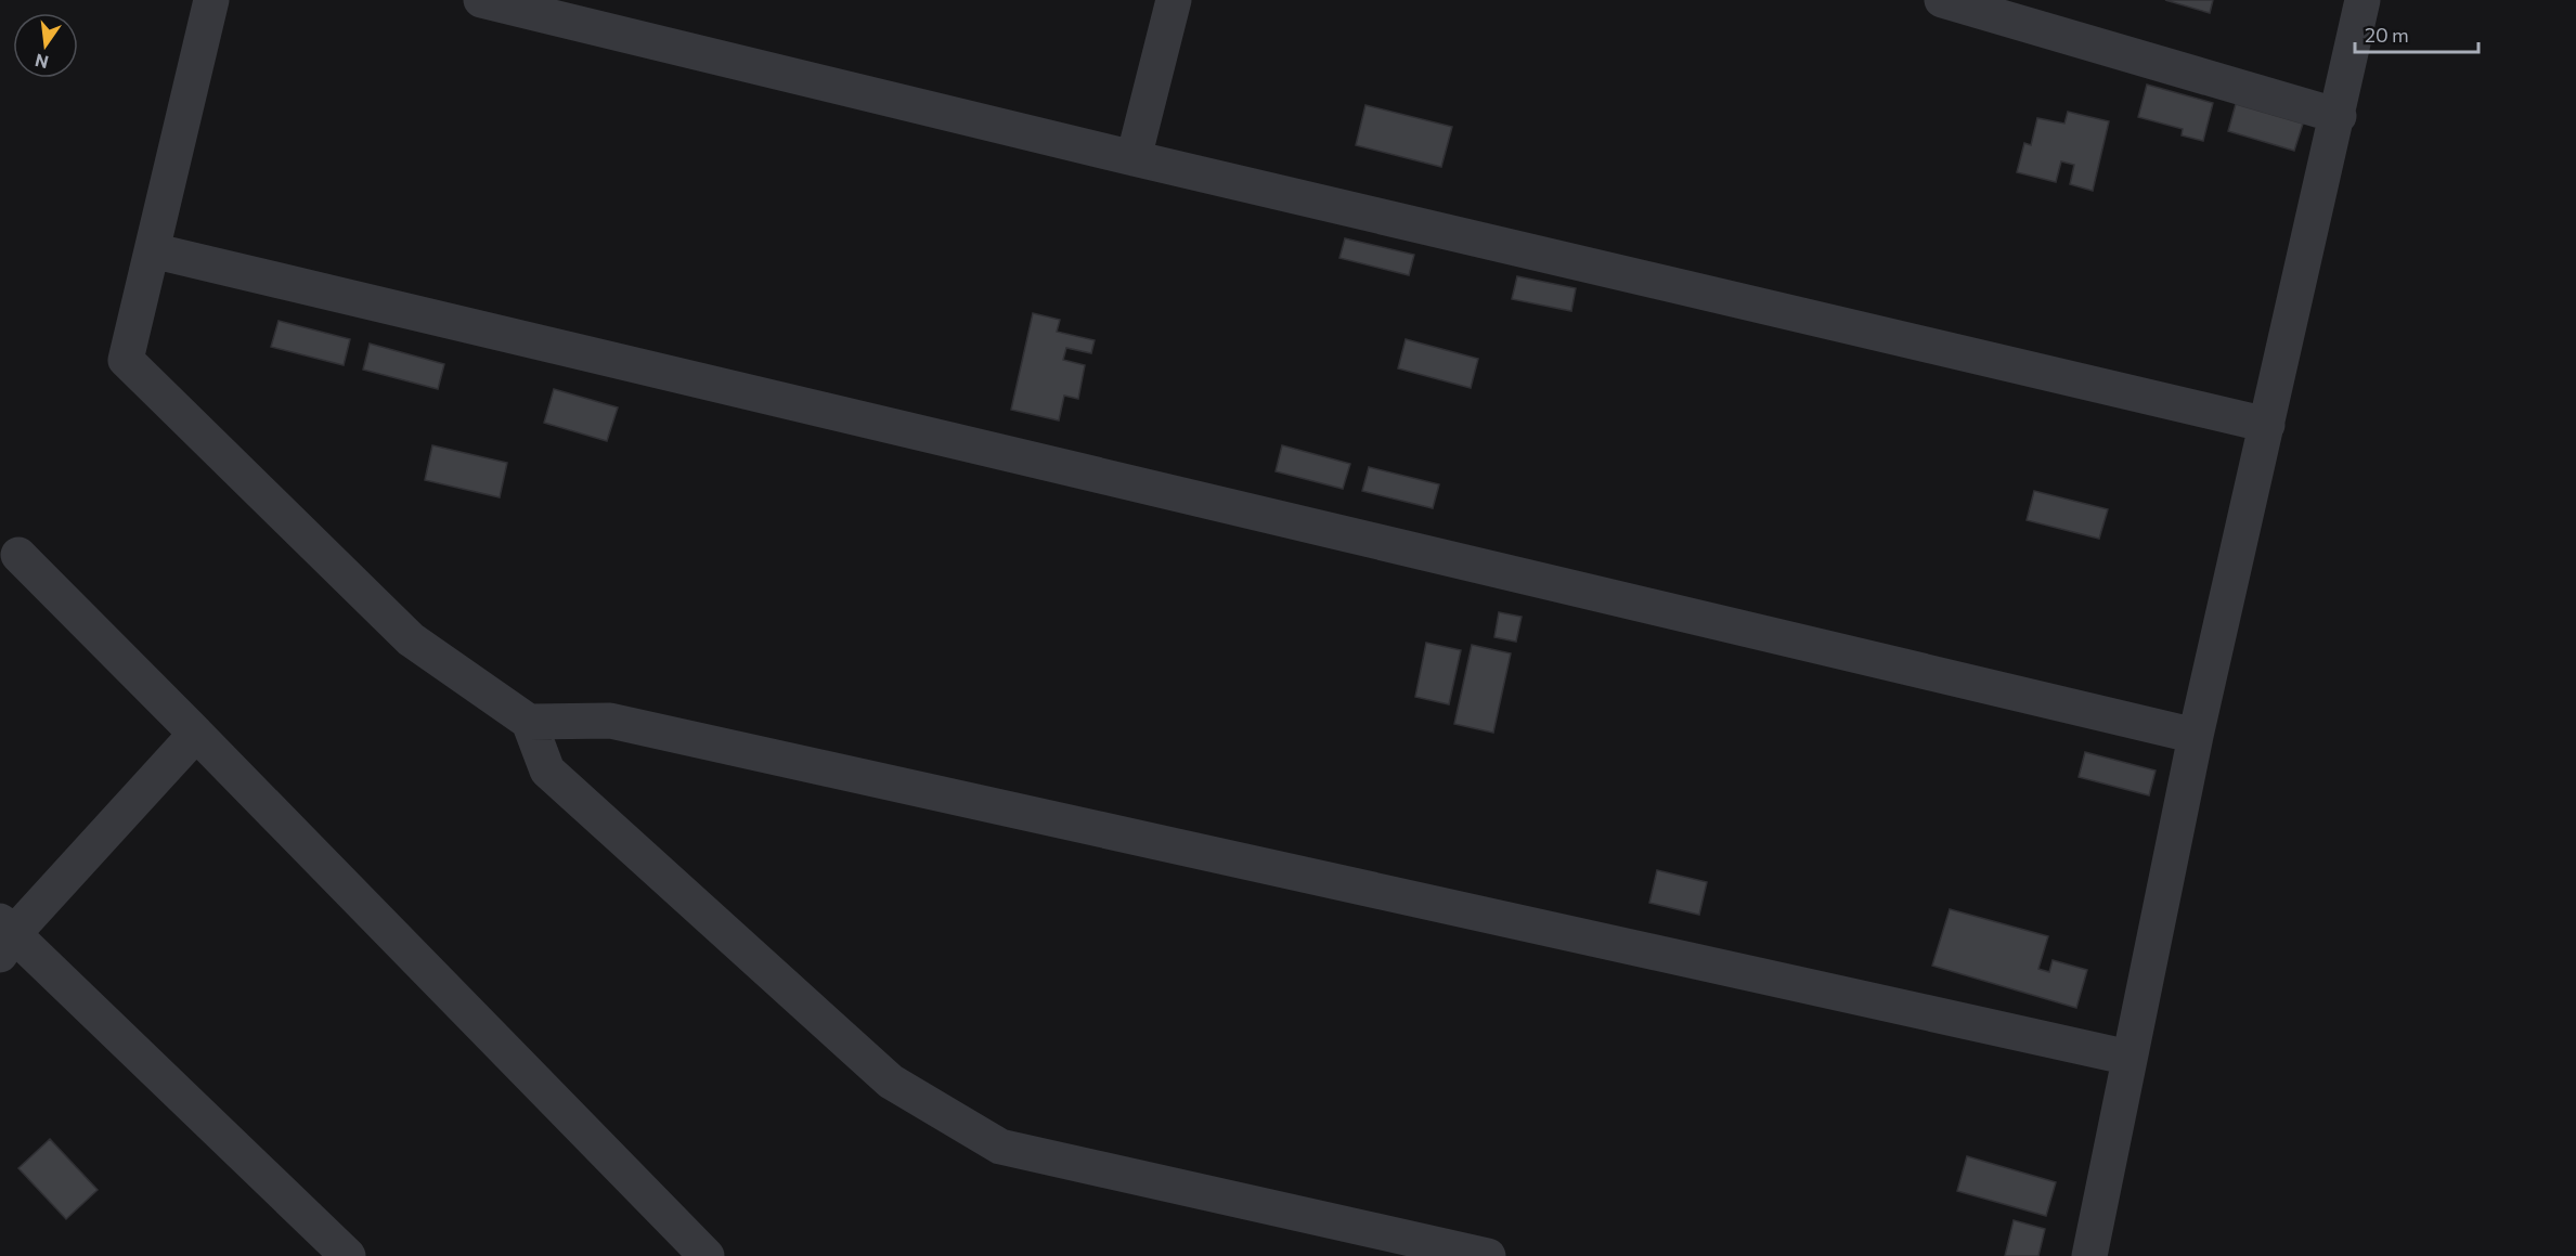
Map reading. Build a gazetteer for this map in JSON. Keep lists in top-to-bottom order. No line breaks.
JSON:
{"scale_bar":"20 m","north":"bottom"}
